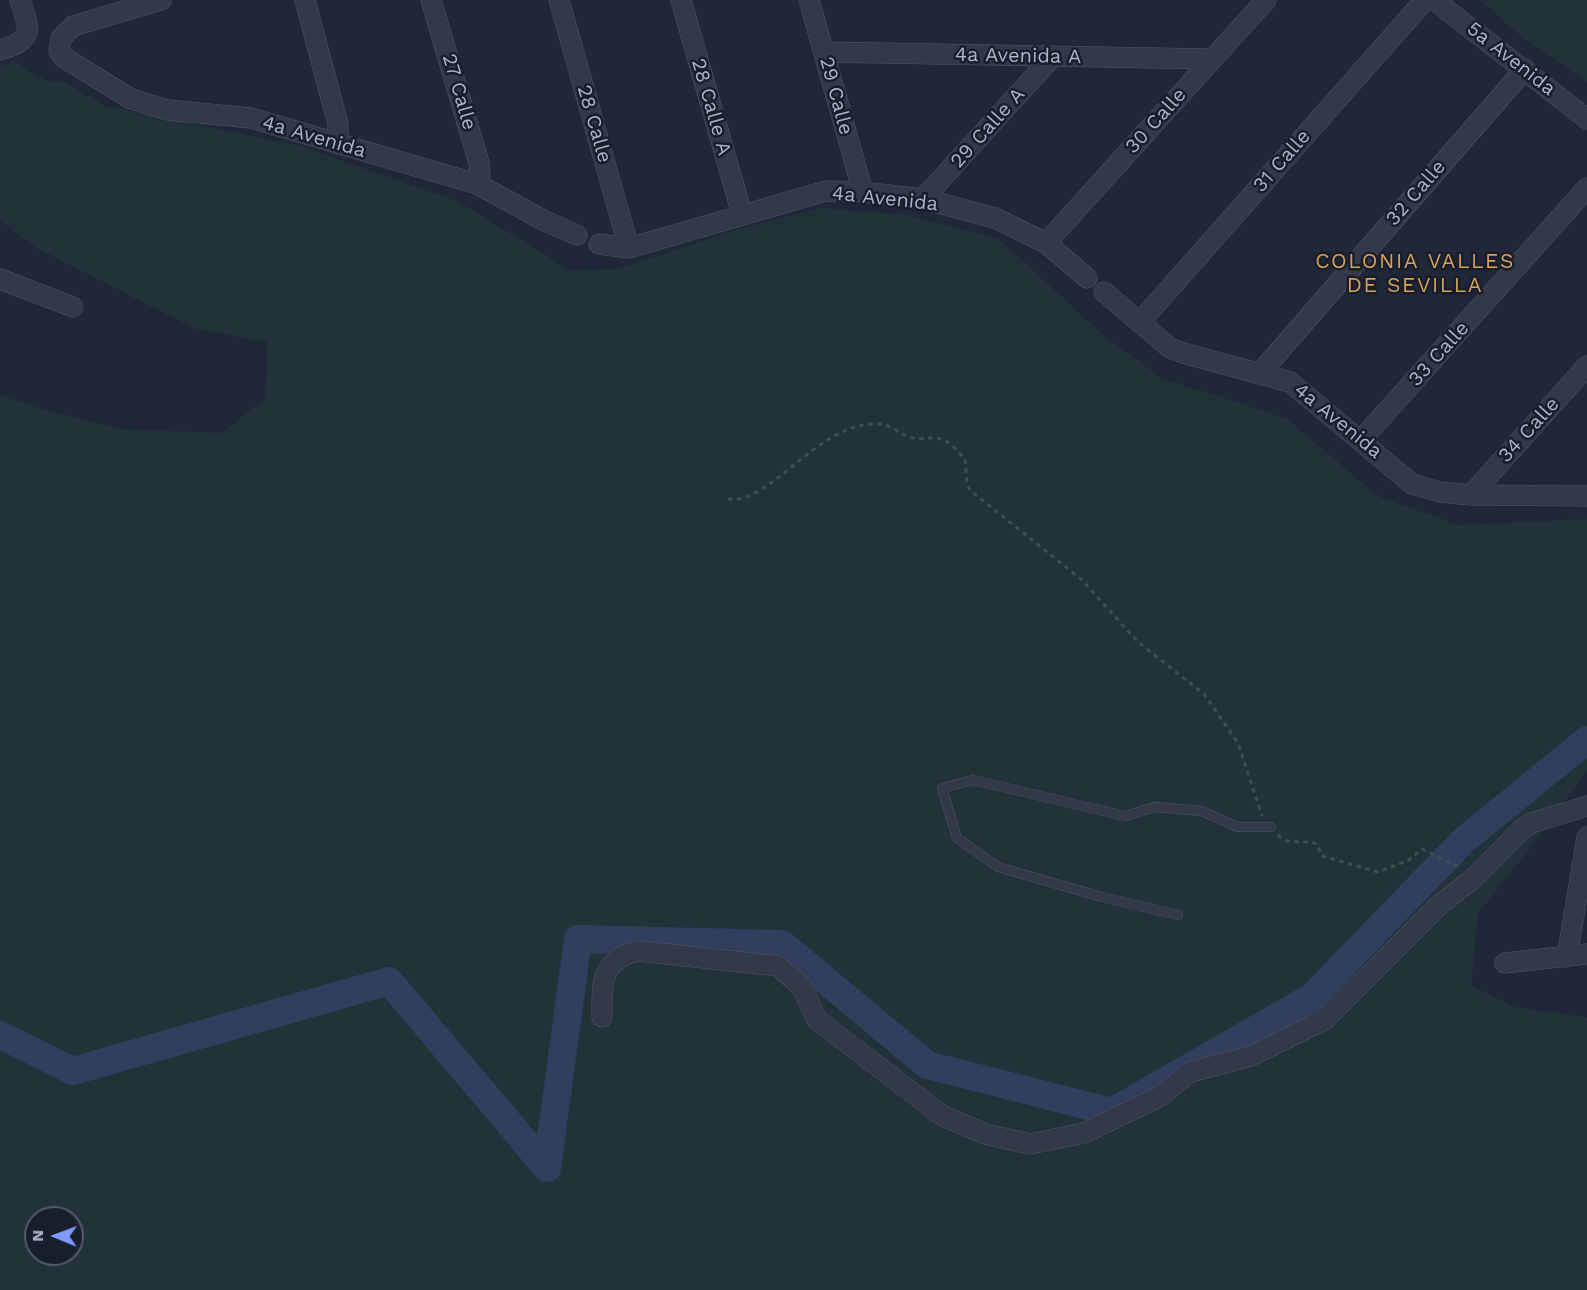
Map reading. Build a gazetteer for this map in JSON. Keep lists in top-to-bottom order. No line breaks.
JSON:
{"streets":{"street":["4a Avenida A","5a Avenida","27 Calle","29 Calle","28 Calle A","30 Calle","28 Calle","29 Calle A","4a Avenida","31 Calle","32 Calle","33 Calle","34 Calle"]},"crossings":[["4a Avenida A","29 Calle"],["4a Avenida A","30 Calle"],["4a Avenida A","29 Calle A"],["5a Avenida","32 Calle"],["27 Calle","4a Avenida"],["29 Calle","4a Avenida"],["28 Calle A","4a Avenida"],["30 Calle","4a Avenida"],["28 Calle","4a Avenida"],["29 Calle A","4a Avenida"],["4a Avenida","31 Calle"],["4a Avenida","32 Calle"],["4a Avenida","33 Calle"],["4a Avenida","34 Calle"]],"districts":["COLONIA VALLES DE SEVILLA"],"north":"left"}
